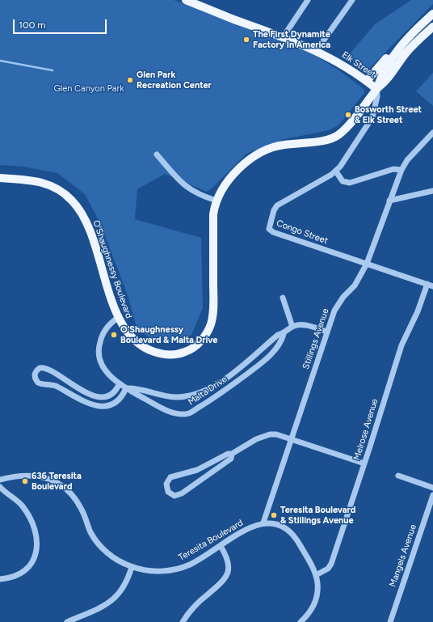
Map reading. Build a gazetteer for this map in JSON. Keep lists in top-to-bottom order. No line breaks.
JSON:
{"streets":{"main road":["Elk Street","O'Shaughnessy Boulevard"],"street":["Congo Street","Stillings Avenue","Malta Drive","Melrose Avenue","Teresita Boulevard","Mangels Avenue"]},"crossings":[["Elk Street","Congo Street"],["Elk Street","O'Shaughnessy Boulevard"],["Congo Street","O'Shaughnessy Boulevard"],["Congo Street","Stillings Avenue"],["Congo Street","Melrose Avenue"],["O'Shaughnessy Boulevard","Malta Drive"],["Stillings Avenue","Teresita Boulevard"]],"parks":["Glen Canyon Park"],"places":["The First Dynamite Factory In America","Glen Park Recreation Center","Bosworth Street & Elk Street","O'Shaughnessy Boulevard & Malta Drive","636 Teresita Boulevard","Teresita Boulevard & Stillings Avenue"],"scale_bar":"100 m"}
